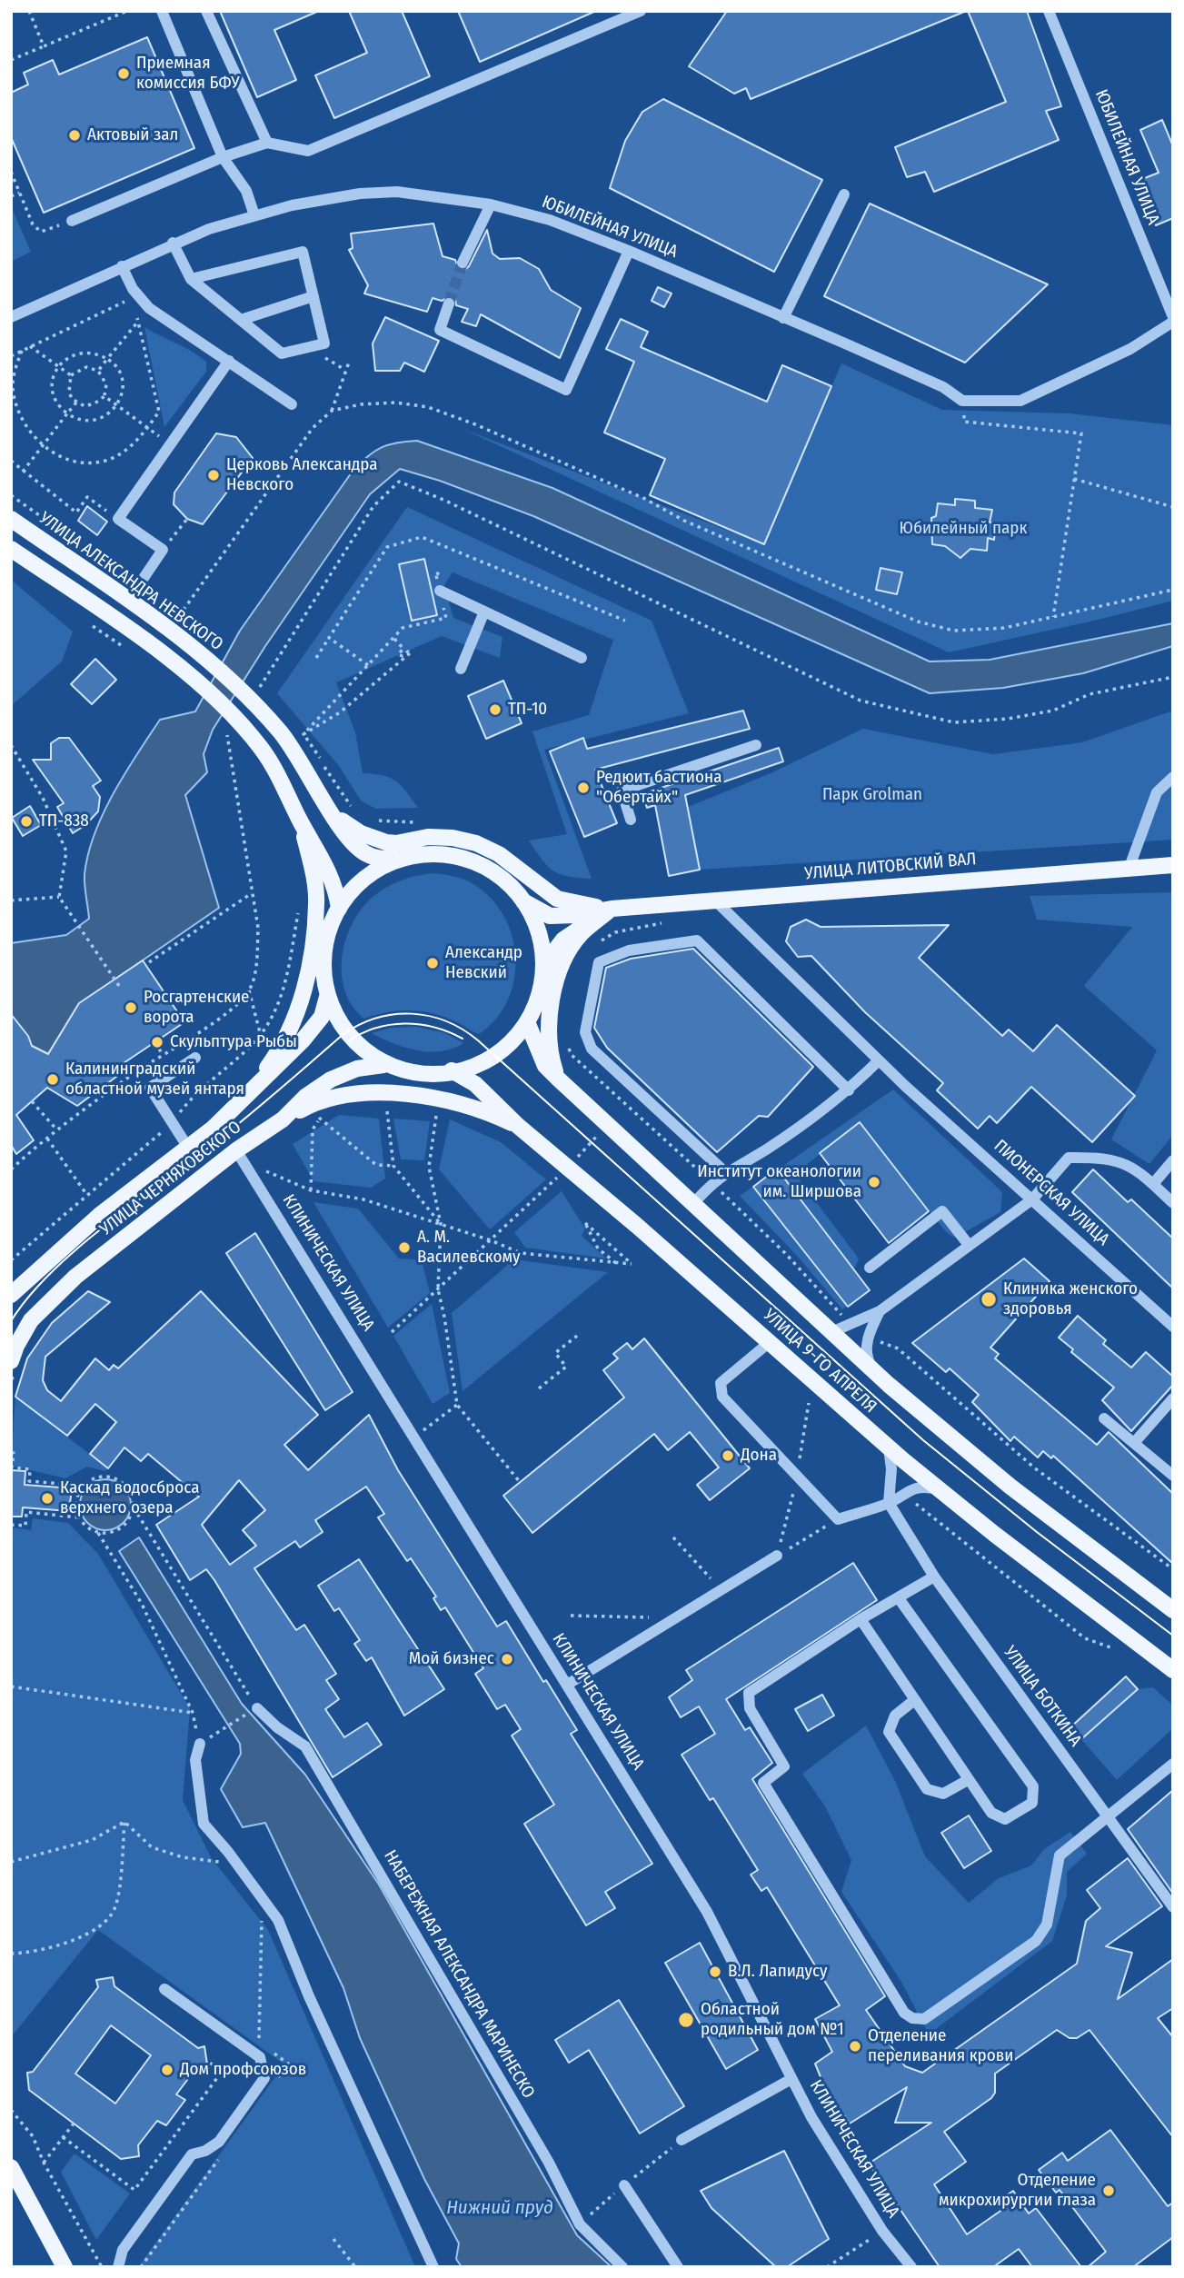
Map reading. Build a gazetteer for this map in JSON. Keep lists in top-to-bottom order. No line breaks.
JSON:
{"streets":{"main road":["УЛИЦА АЛЕКСАНДРА НЕВСКОГО","УЛИЦА ЛИТОВСКИЙ ВАЛ","УЛИЦА ЧЕРНЯХОВСКОГО","УЛИЦА 9-ГО АПРЕЛЯ"],"street":["ЮБИЛЕЙНАЯ УЛИЦА","ПИОНЕРСКАЯ УЛИЦА","КЛИНИЧЕСКАЯ УЛИЦА","УЛИЦА БОТКИНА","НАБЕРЕЖНАЯ АЛЕКСАНДРА МАРИНЕСКО"]},"crossings":[["УЛИЦА АЛЕКСАНДРА НЕВСКОГО","УЛИЦА ЛИТОВСКИЙ ВАЛ"],["УЛИЦА АЛЕКСАНДРА НЕВСКОГО","УЛИЦА ЧЕРНЯХОВСКОГО"],["УЛИЦА АЛЕКСАНДРА НЕВСКОГО","УЛИЦА 9-ГО АПРЕЛЯ"],["УЛИЦА ЛИТОВСКИЙ ВАЛ","УЛИЦА ЧЕРНЯХОВСКОГО"],["УЛИЦА ЛИТОВСКИЙ ВАЛ","УЛИЦА 9-ГО АПРЕЛЯ"],["УЛИЦА ЧЕРНЯХОВСКОГО","КЛИНИЧЕСКАЯ УЛИЦА"],["УЛИЦА ЧЕРНЯХОВСКОГО","УЛИЦА 9-ГО АПРЕЛЯ"]],"water":["Нижний пруд"],"parks":["Юбилейный парк","Парк Grolman"],"places":["Приемная комиссия БФУ","Актовый зал","Церковь Александра Невского","ТП-10","Редюит бастиона \"Обертайх\"","ТП-838","Александр Невский","Росгартенские ворота","Скульптура Рыбы","Калининградский областной музей янтаря","Институт океанологии им. Ширшова","А. М. Василевскому","Клиника женского здоровья","Дона","Каскад водосброса верхнего озера","Мой бизнес","В.Л. Лапидусу","Областной родильный дом №1","Отделение переливания крови","Дом профсоюзов","Отделение микрохирургии глаза"]}
